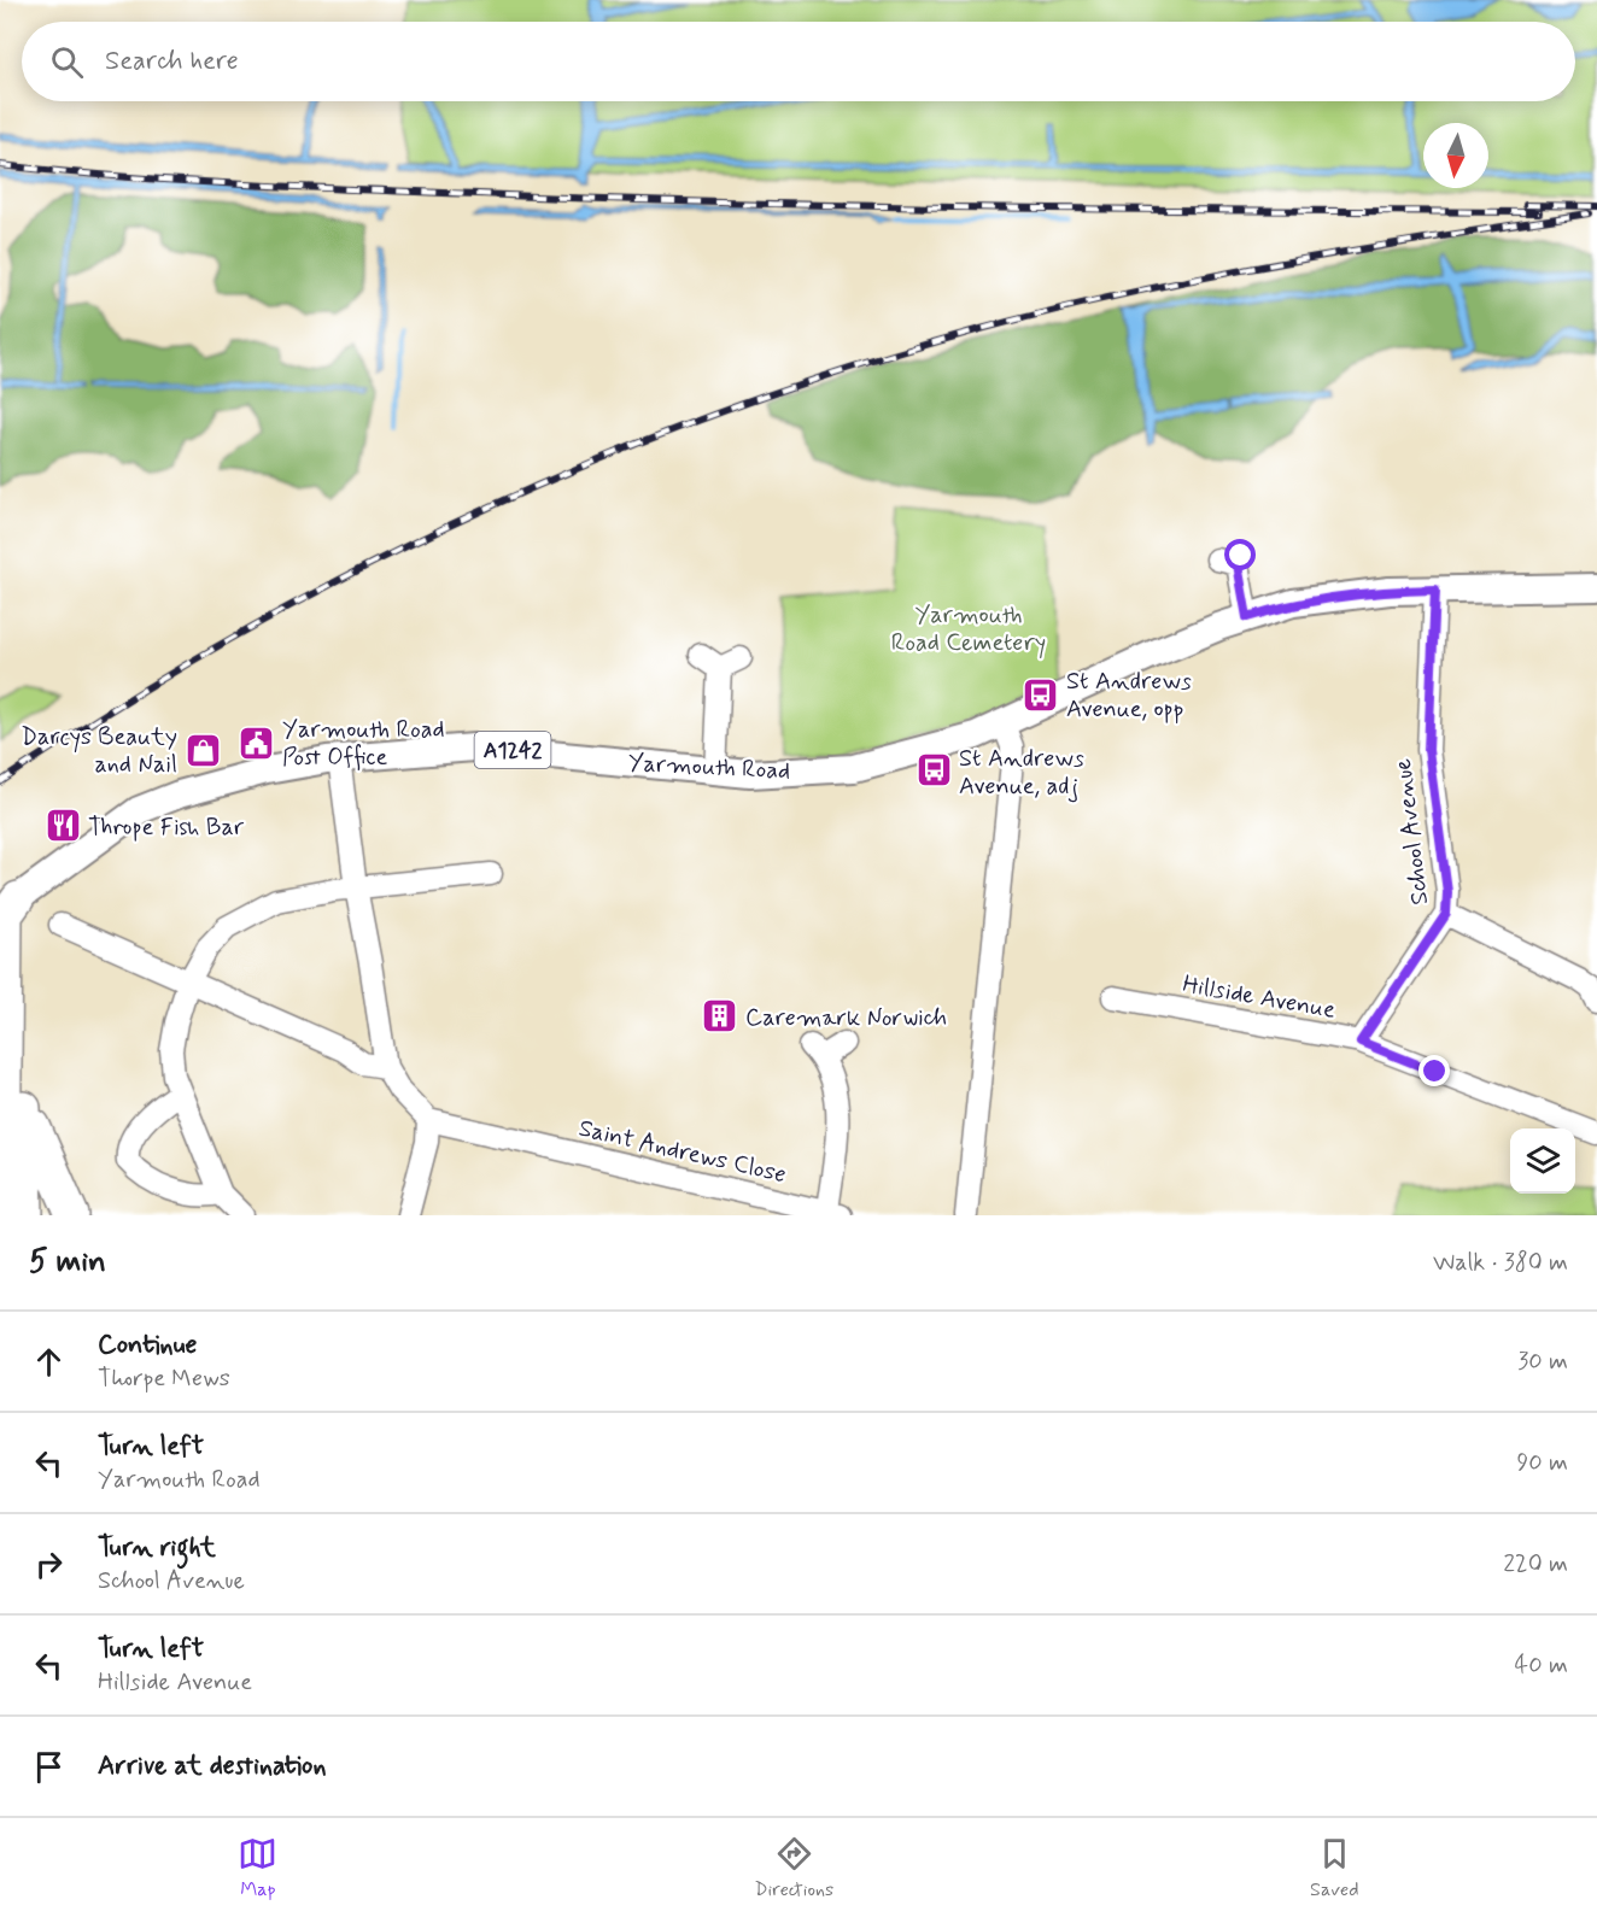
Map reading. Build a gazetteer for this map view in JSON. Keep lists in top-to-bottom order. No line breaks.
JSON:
{"streets":{"main road":["A1242","Yarmouth Road"],"street":["School Avenue","Hillside Avenue","Saint Andrews Close"]},"crossings":[["Yarmouth Road","School Avenue"],["School Avenue","Hillside Avenue"]],"parks":["Yarmouth Road Cemetery"],"places":{"bus stop":["St Andrews Avenue, opp","St Andrews Avenue, adj"],"public building":["Yarmouth Road Post Office"],"shop":["Darcys Beauty and Nail"],"restaurant":["Thrope Fish Bar"],"building":["Caremark Norwich"]},"north":"bottom","page":{"search":"Search here","heading":["5 min","Walk · 380 m"],"list":[["Continue","Thorpe Mews","30 m"],["Turn left","Yarmouth Road","90 m"],["Turn right","School Avenue","220 m"],["Turn left","Hillside Avenue","40 m"],"Arrive at destination"],"nav":["Map","Directions","Saved"]}}
